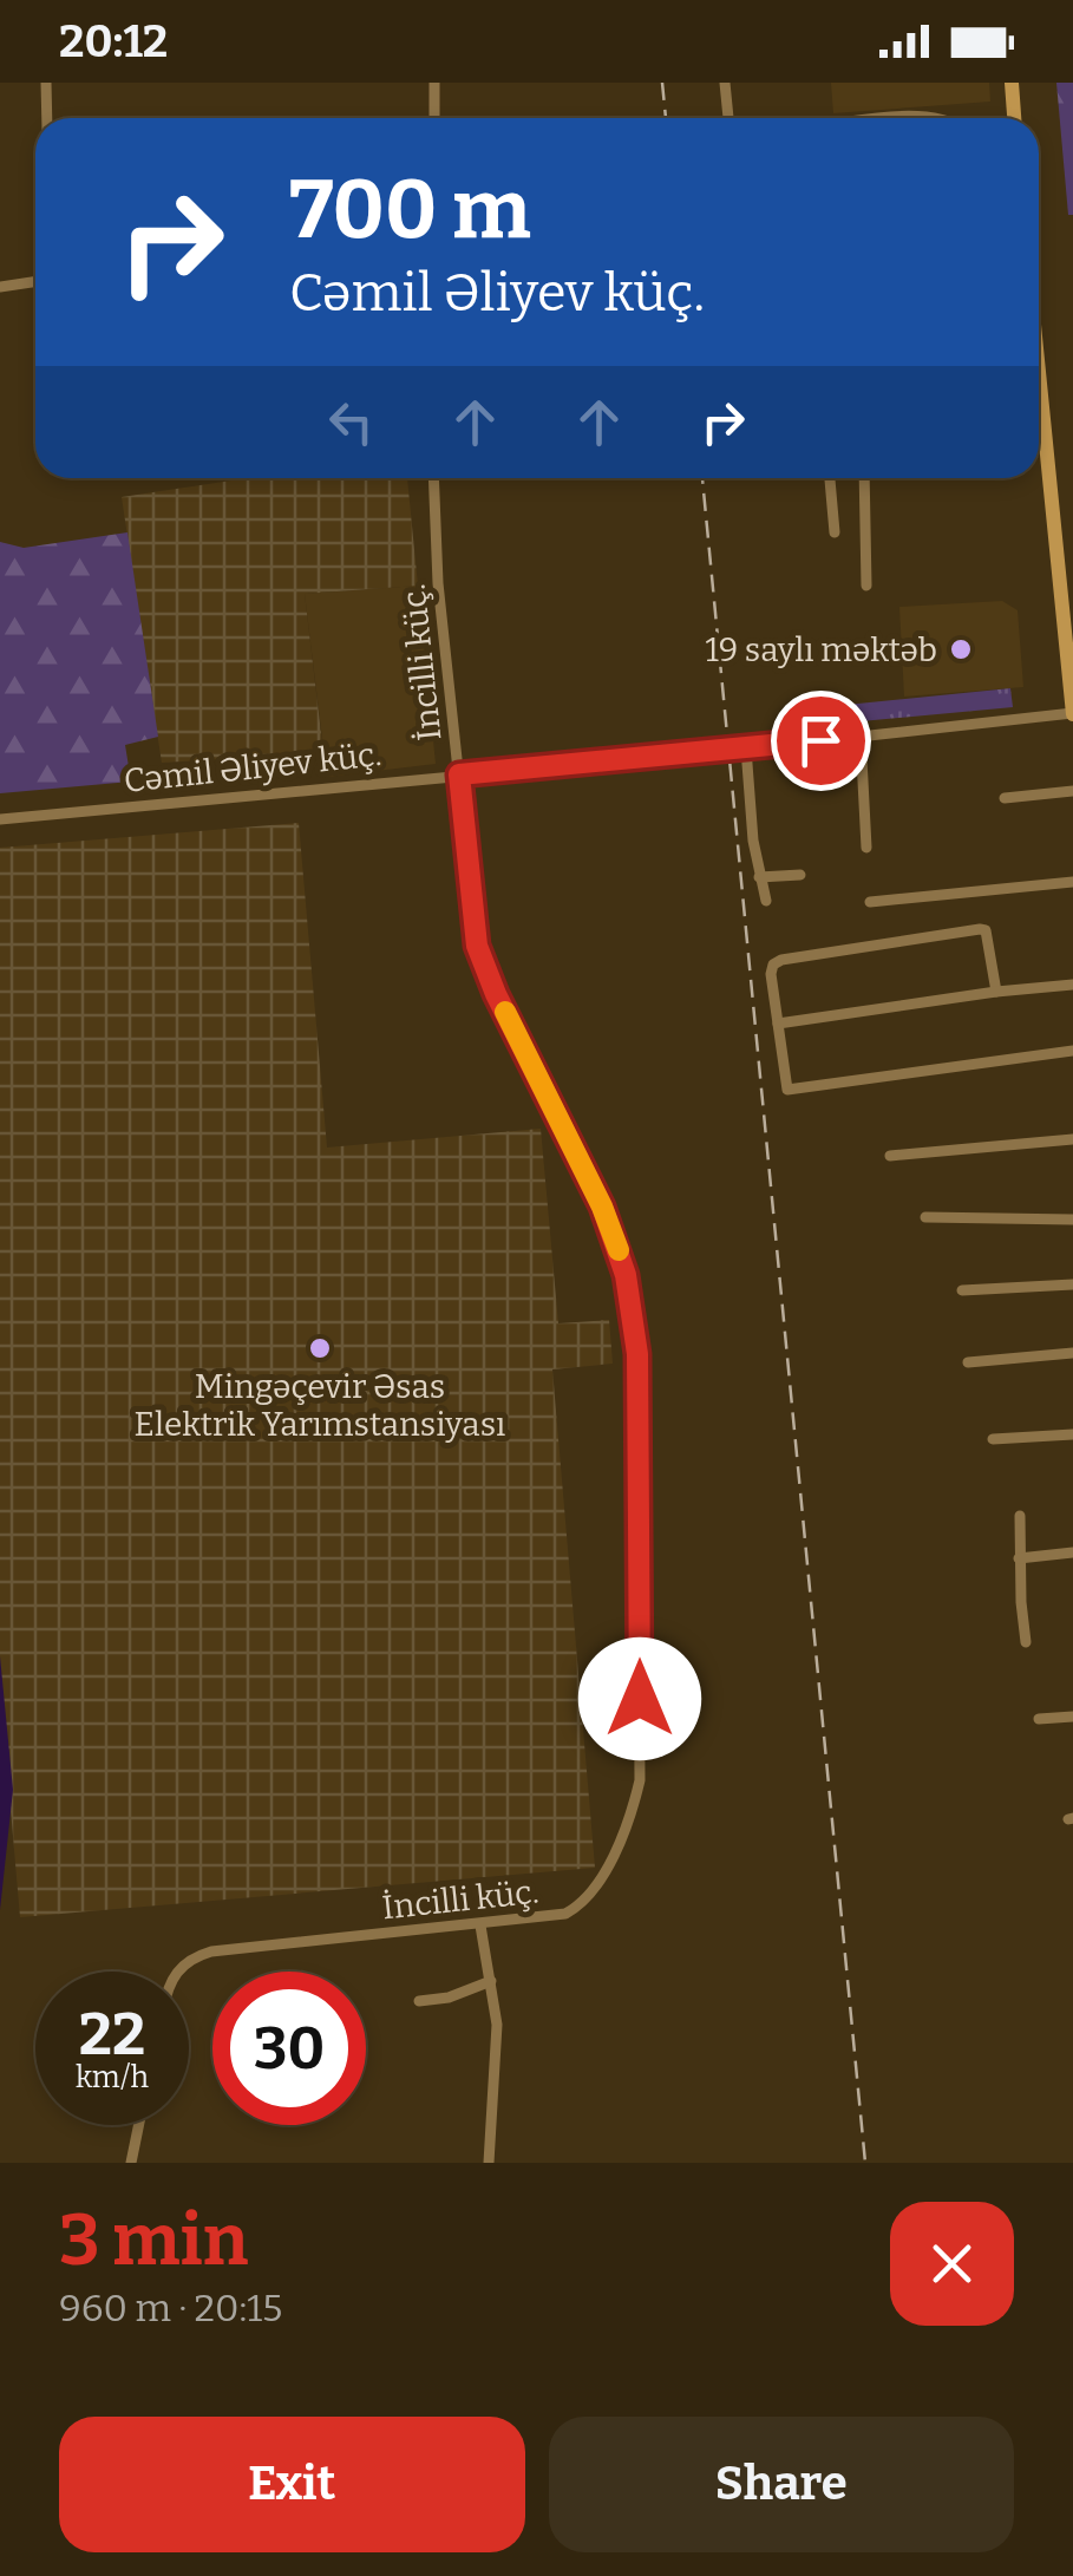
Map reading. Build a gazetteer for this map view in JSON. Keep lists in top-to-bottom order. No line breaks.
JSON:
{"streets":{"street":["İncilli küç.","Cəmil Əliyev küç."]},"crossings":[["İncilli küç.","Cəmil Əliyev küç."]],"places":["19 saylı məktəb","Mingəçevir Əsas Elektrik Yarımstansiyası"],"page":{"status":"20:12","turn":["700 m","Cəmil Əliyev küç."],"speed":"22 km/h","limit":"30","heading":["3 min","960 m · 20:15"],"buttons":["Exit","Share"]}}
